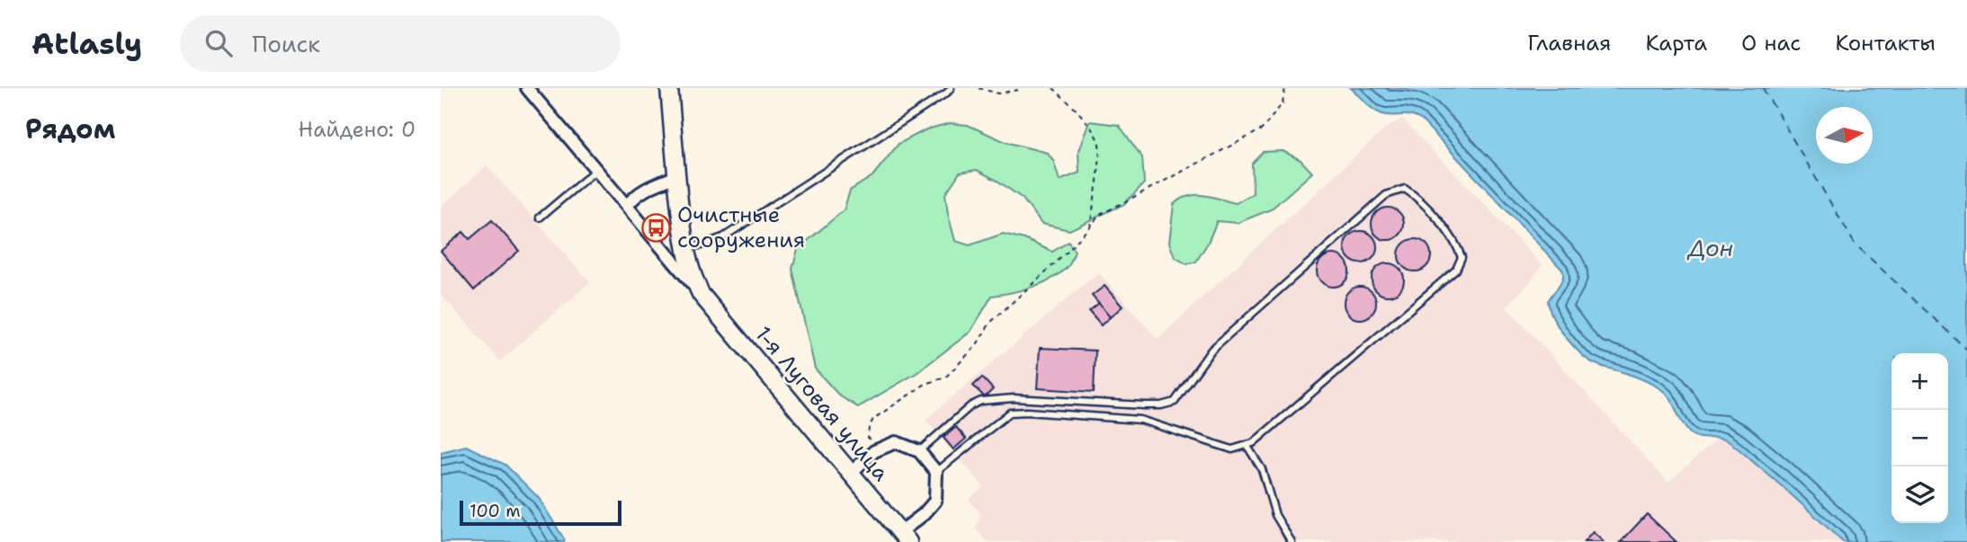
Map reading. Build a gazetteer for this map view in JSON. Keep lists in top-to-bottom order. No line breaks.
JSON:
{"streets":{"main road":["1-я Луговая улица"]},"water":["Дон"],"places":{"bus stop":["Очистные сооружения"]},"scale_bar":"100 m","north":"right","page":{"header":"Atlasly","search":"Поиск","nav":["Главная","Карта","О нас","Контакты"],"heading":["Рядом","Найдено: 0"],"map_buttons":["+","−"],"scale":"100 m"}}
